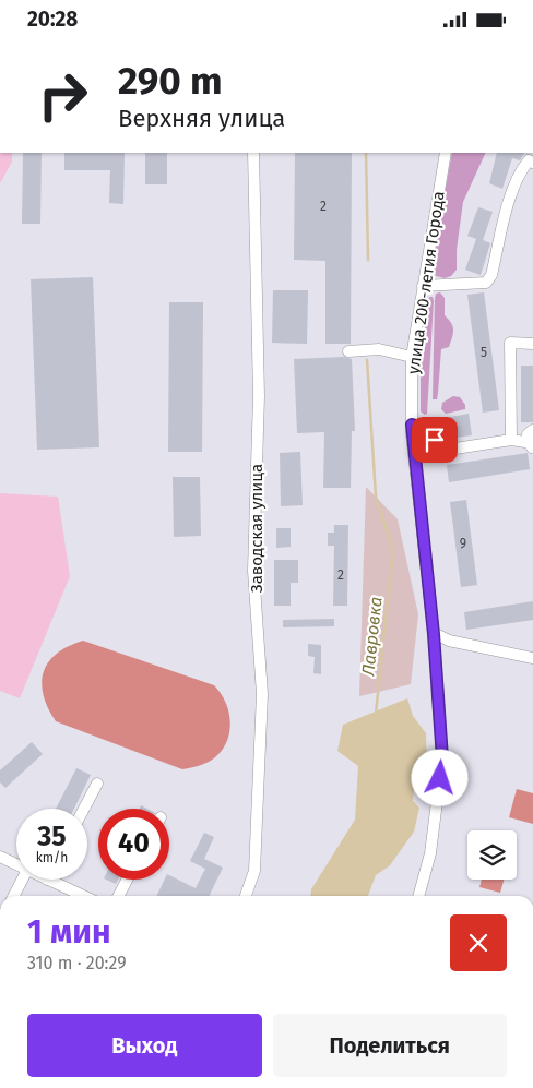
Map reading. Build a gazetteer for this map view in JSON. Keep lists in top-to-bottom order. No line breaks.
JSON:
{"streets":{"street":["улица 200-летия Города","Заводская улица"]},"water":["Лавровка"],"house_numbers":["2","5","9","2"],"page":{"status":"20:28","turn":["290 m","Верхняя улица"],"speed":"35 km/h","limit":"40","heading":["1 мин","310 m · 20:29"],"buttons":["Выход","Поделиться"]}}
